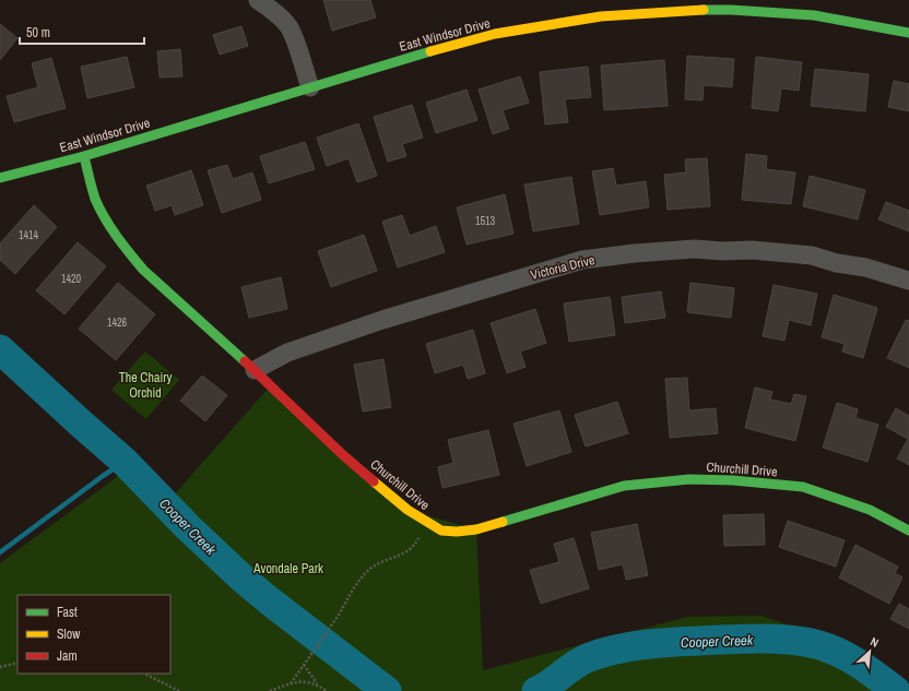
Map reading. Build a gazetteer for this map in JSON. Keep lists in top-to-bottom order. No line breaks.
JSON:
{"streets":{"street":["East Windsor Drive","Victoria Drive","Churchill Drive"]},"crossings":[["East Windsor Drive","Churchill Drive"],["Victoria Drive","Churchill Drive"]],"water":["Cooper Creek"],"parks":["The Chairy Orchid","Avondale Park"],"house_numbers":["1513","1414","1420","1426"],"legend":["Fast","Slow","Jam"],"scale_bar":"50 m","north":"top right"}
